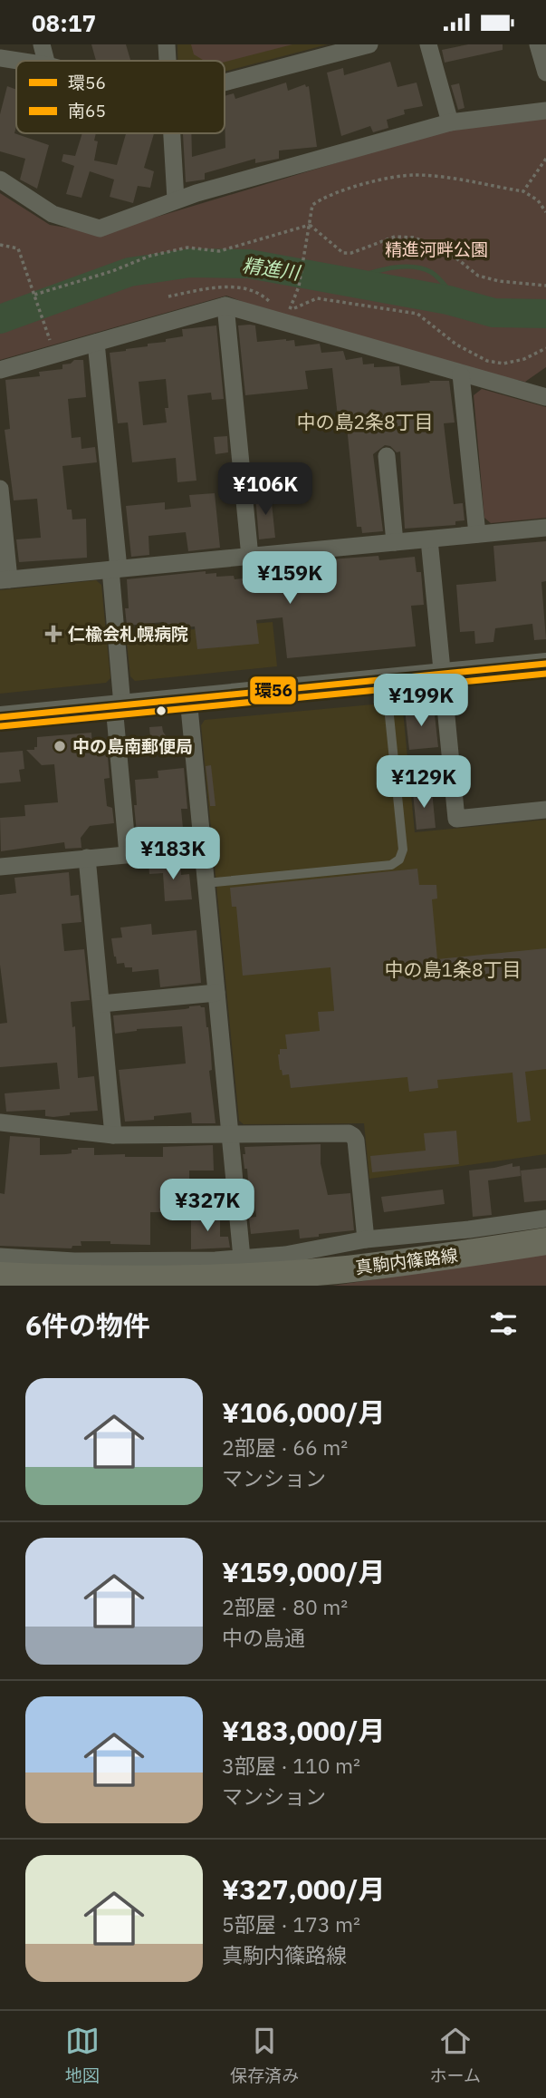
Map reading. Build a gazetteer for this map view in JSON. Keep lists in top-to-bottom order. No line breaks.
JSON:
{"streets":{"main road":["真駒内篠路線"]},"districts":["中の島2条8丁目","中の島1条8丁目"],"water":["精進川"],"parks":["精進河畔公園"],"places":{"health":["仁楡会札幌病院"],"other":["中の島南郵便局"]},"lines":["transit line 環56","transit line 南65"],"legend":["環56","南65"],"page":{"status":"08:17","price":["¥106K","¥159K","¥199K","¥129K","¥183K","¥327K"],"heading":"6件の物件","list":[{"name":"¥106,000/月","note":"2部屋 · 66 m² · マンション"},{"name":"¥159,000/月","note":"2部屋 · 80 m² · 中の島通"},{"name":"¥183,000/月","note":"3部屋 · 110 m² · マンション"},{"name":"¥327,000/月","note":"5部屋 · 173 m² · 真駒内篠路線"}],"tabs":["地図","保存済み","ホーム"]}}
